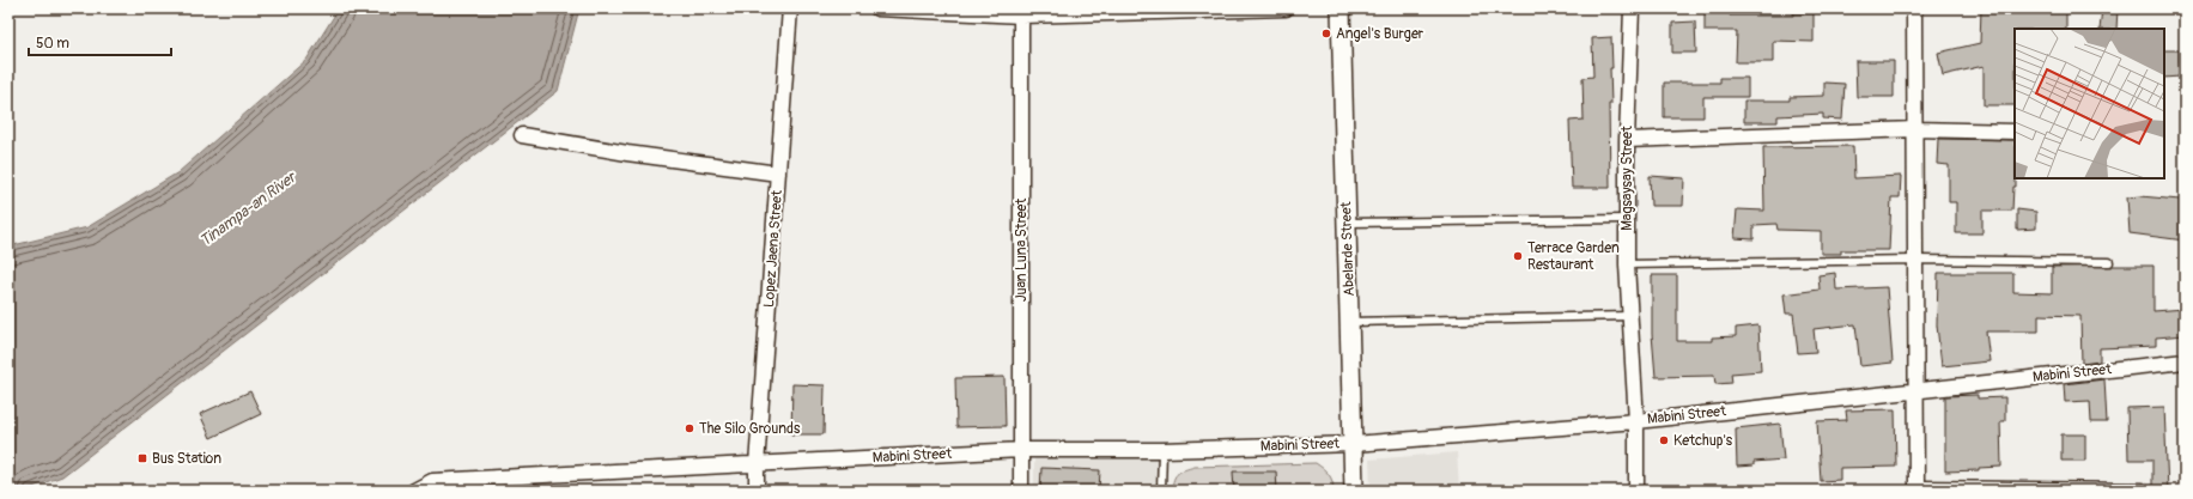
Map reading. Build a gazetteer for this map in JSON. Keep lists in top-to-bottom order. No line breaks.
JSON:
{"streets":{"street":["Magsaysay Street","Lopez Jaena Street","Abelarde Street","Juan Luna Street","Mabini Street"]},"crossings":[["Magsaysay Street","Mabini Street"],["Lopez Jaena Street","Mabini Street"],["Abelarde Street","Mabini Street"],["Juan Luna Street","Mabini Street"]],"water":["Tinampa-an River"],"places":{"other":["Angel's Burger","Terrace Garden Restaurant","The Silo Grounds","Ketchup's"],"transit":["Bus Station"]},"scale_bar":"50 m"}
